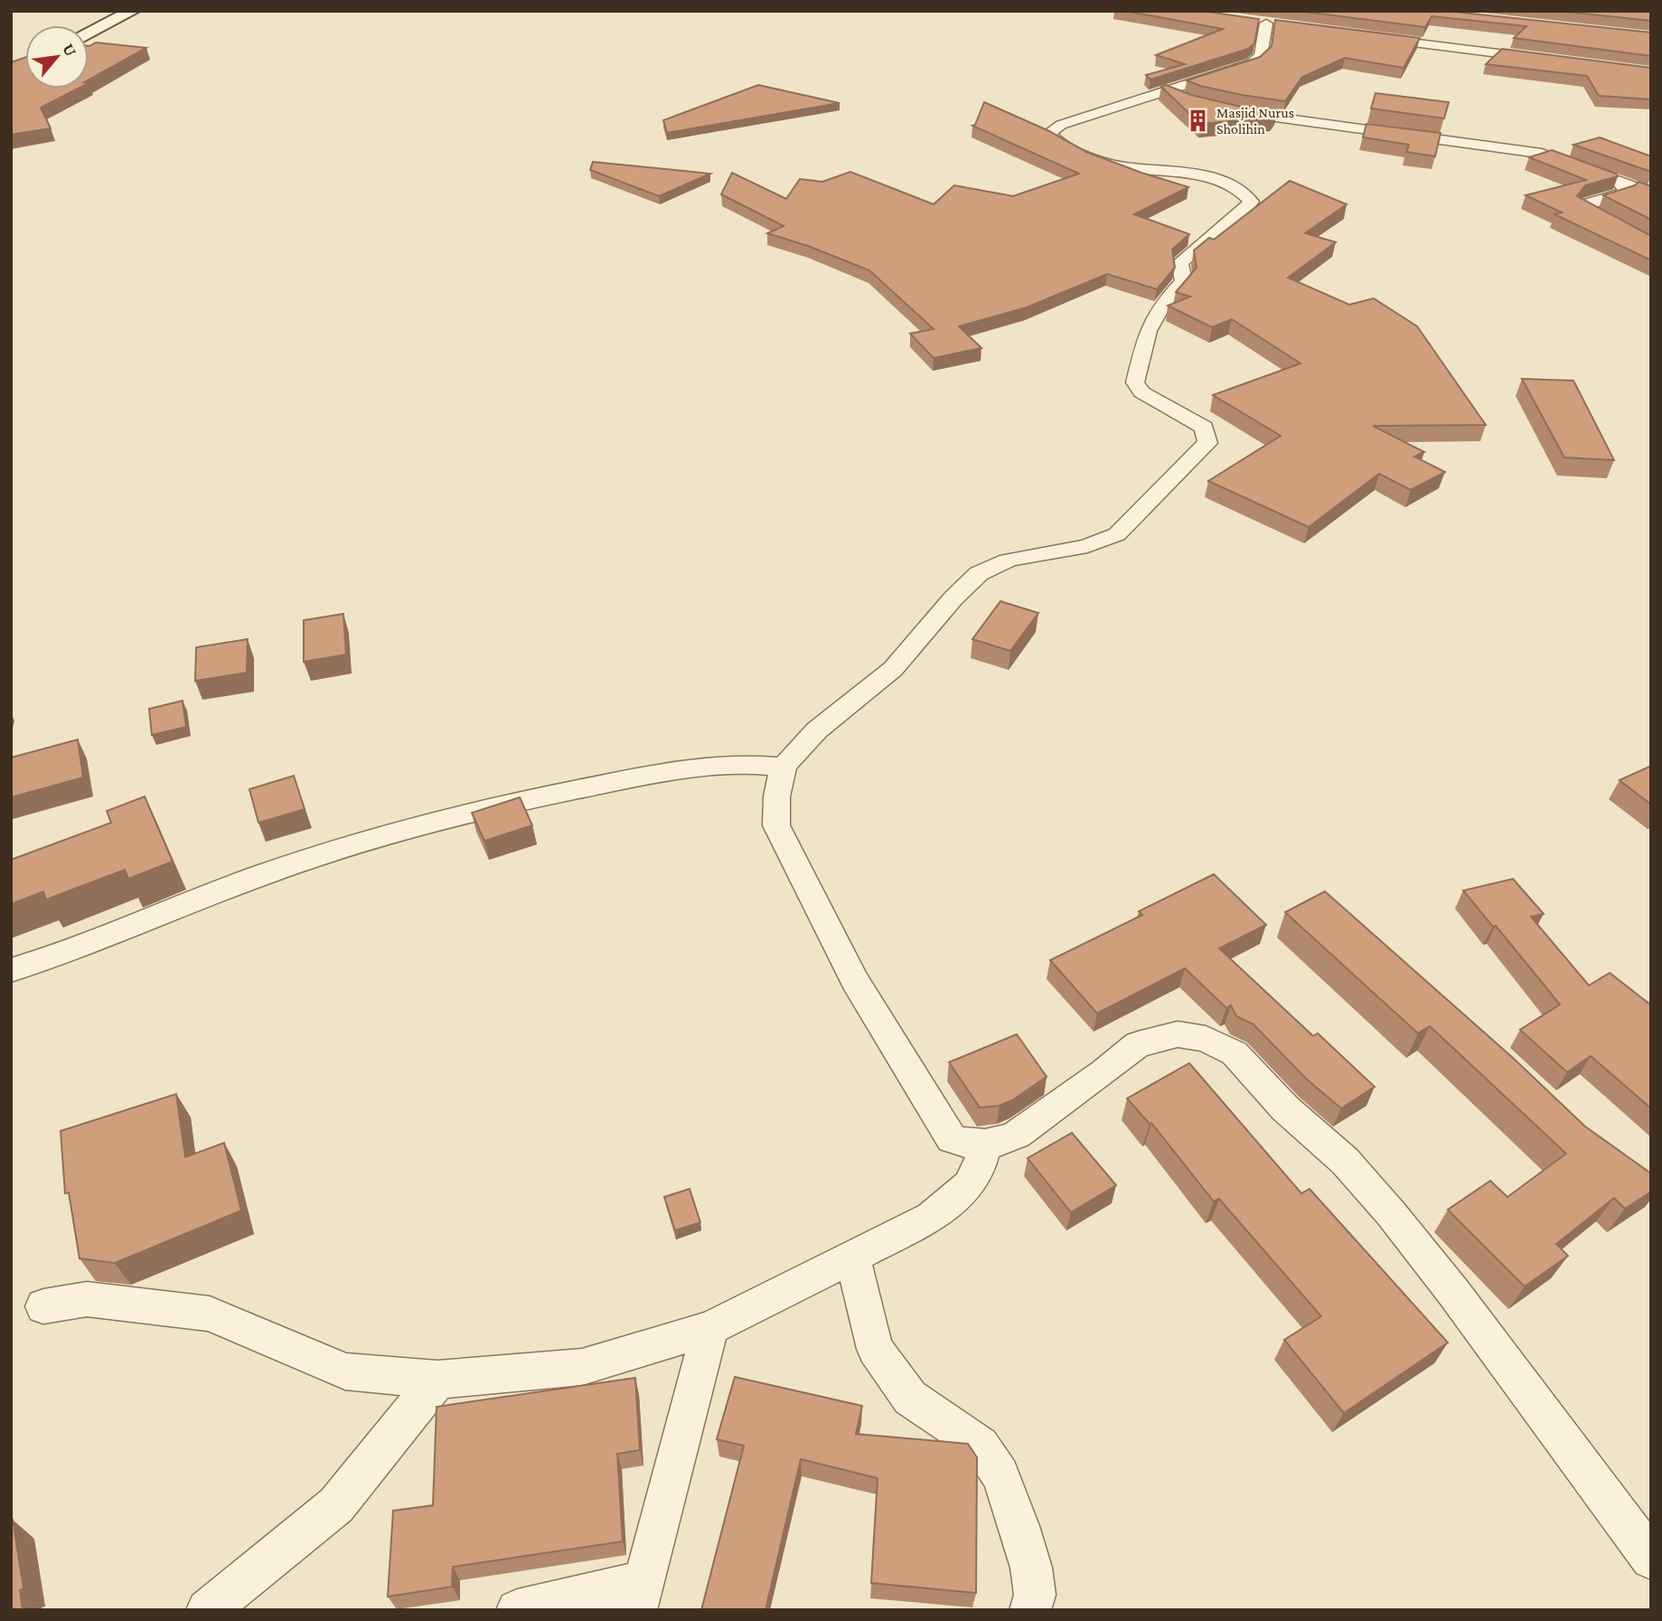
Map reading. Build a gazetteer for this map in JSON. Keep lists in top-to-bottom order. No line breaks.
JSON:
{"places":{"building":["Masjid Nurus Sholihin"]},"north":"top right"}
